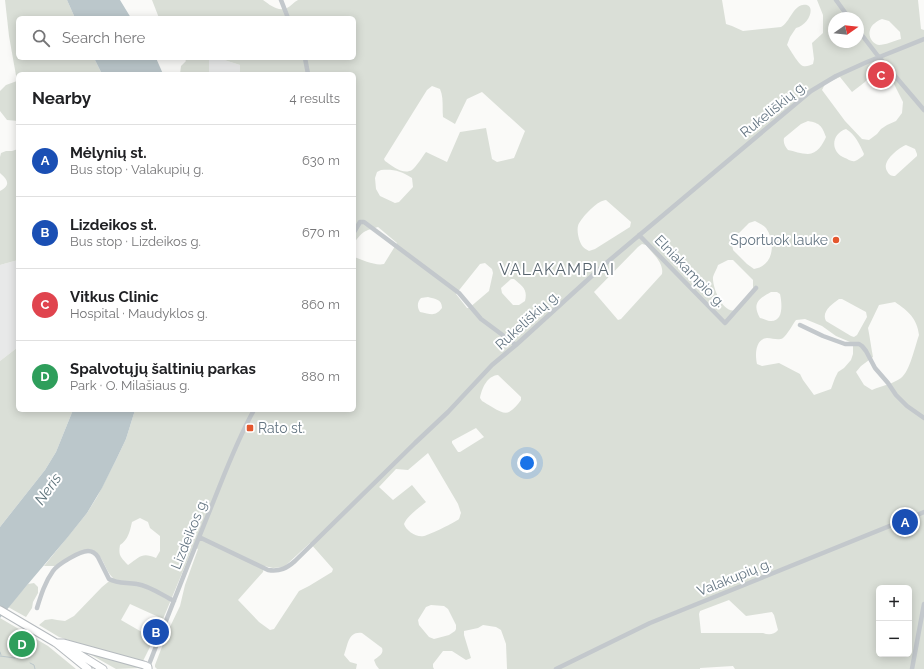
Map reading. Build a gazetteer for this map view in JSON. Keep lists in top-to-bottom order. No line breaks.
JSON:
{"streets":{"street":["Rukeliškių g.","Elniakampio g.","Lizdeikos g.","Valakupių g."]},"crossings":[["Rukeliškių g.","Elniakampio g."],["Rukeliškių g.","Lizdeikos g."]],"districts":["VALAKAMPIAI"],"water":["Neris"],"places":{"other":["Sportuok lauke"],"transit":["Rato st."]},"north":"right","page":{"search":"Search here","pins":["C","A","B","D"],"heading":["Nearby","4 results"],"list":[{"mark":"A","name":"Mėlynių st.","note":"Bus stop · Valakupių g.","value":"630 m"},{"mark":"B","name":"Lizdeikos st.","note":"Bus stop · Lizdeikos g.","value":"670 m"},{"mark":"C","name":"Vitkus Clinic","note":"Hospital · Maudyklos g.","value":"860 m"},{"mark":"D","name":"Spalvotųjų šaltinių parkas","note":"Park · O. Milašiaus g.","value":"880 m"}],"map_buttons":["+","−"]}}
